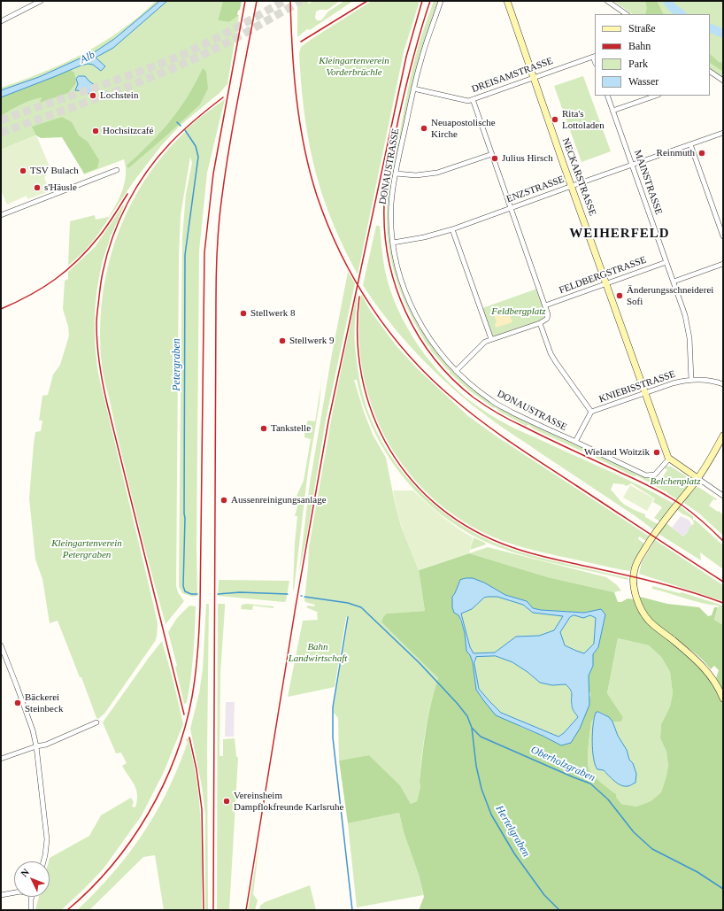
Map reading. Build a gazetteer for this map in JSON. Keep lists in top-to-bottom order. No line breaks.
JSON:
{"streets":{"street":["DREISAMSTRASSE","DONAUSTRASSE","NECKARSTRASSE","MAINSTRASSE","ENZSTRASSE","FELDBERGSTRASSE","KNIEBISSTRASSE"]},"crossings":[["DREISAMSTRASSE","DONAUSTRASSE"],["DREISAMSTRASSE","NECKARSTRASSE"],["DONAUSTRASSE","NECKARSTRASSE"],["DONAUSTRASSE","ENZSTRASSE"],["DONAUSTRASSE","KNIEBISSTRASSE"],["NECKARSTRASSE","ENZSTRASSE"],["NECKARSTRASSE","FELDBERGSTRASSE"],["NECKARSTRASSE","KNIEBISSTRASSE"],["MAINSTRASSE","ENZSTRASSE"],["MAINSTRASSE","FELDBERGSTRASSE"],["MAINSTRASSE","KNIEBISSTRASSE"]],"districts":["WEIHERFELD"],"water":["Alb","Petergraben","Oberholzgraben","Hertelgraben"],"parks":["Kleingartenverein Vorderbrüchle","Feldbergplatz","Belchenplatz","Kleingartenverein Petergraben","Bahn Landwirtschaft"],"places":["Lochstein","Rita's Lottoladen","Neuapostolische Kirche","Hochsitzcafé","Reinmuth","Julius Hirsch","TSV Bulach","s'Häusle","Änderungsschneiderei Sofi","Stellwerk 8","Stellwerk 9","Tankstelle","Wieland Woitzik","Aussenreinigungsanlage","Bäckerei Steinbeck","Vereinsheim Dampflokfreunde Karlsruhe"],"legend":["Straße","Bahn","Park","Wasser"],"north":"top left"}
